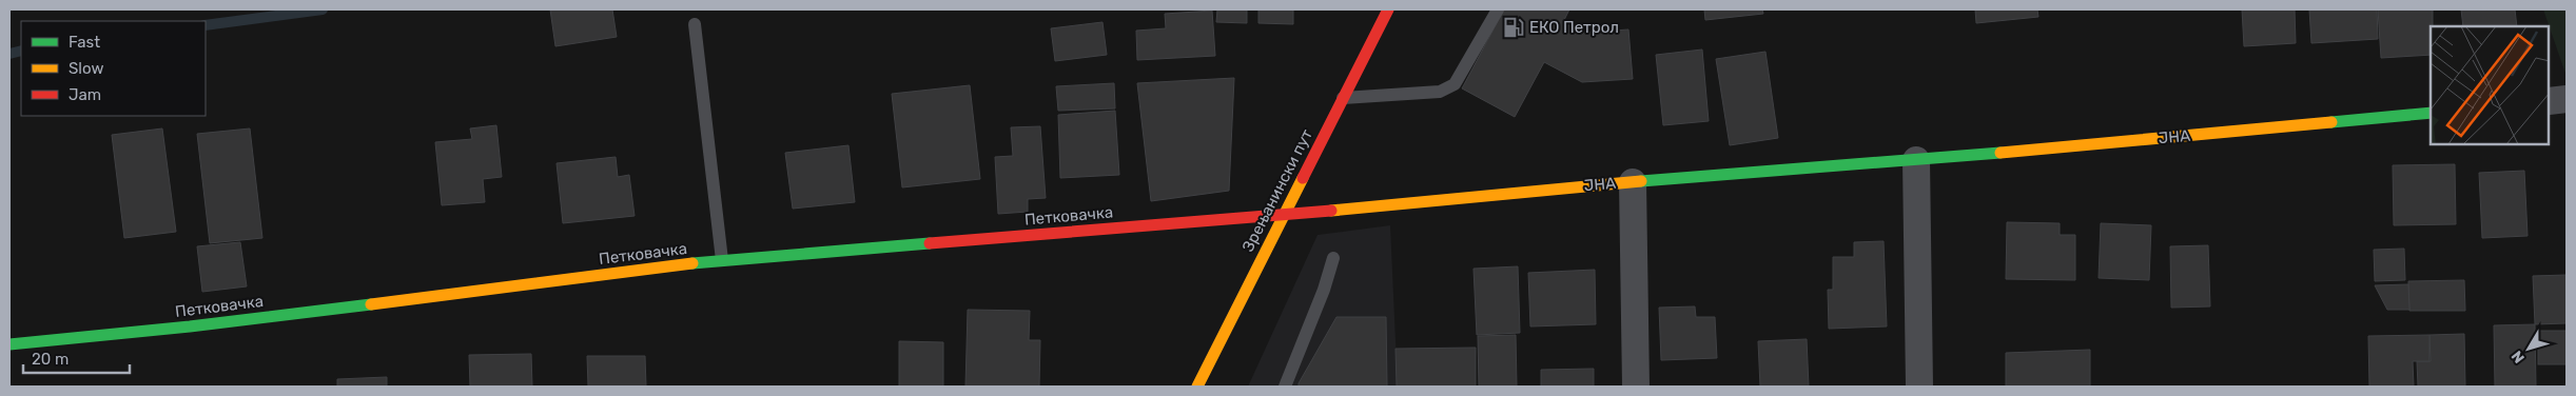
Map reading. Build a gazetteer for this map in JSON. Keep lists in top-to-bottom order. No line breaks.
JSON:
{"streets":{"street":["ЈНА","Зрењанински пут","Петковачка"]},"crossings":[["ЈНА","Зрењанински пут"],["ЈНА","Петковачка"],["Зрењанински пут","Петковачка"]],"places":{"fuel station":["ЕКО Петрол"]},"legend":["Fast","Slow","Jam"],"scale_bar":"20 m","north":"bottom left"}
